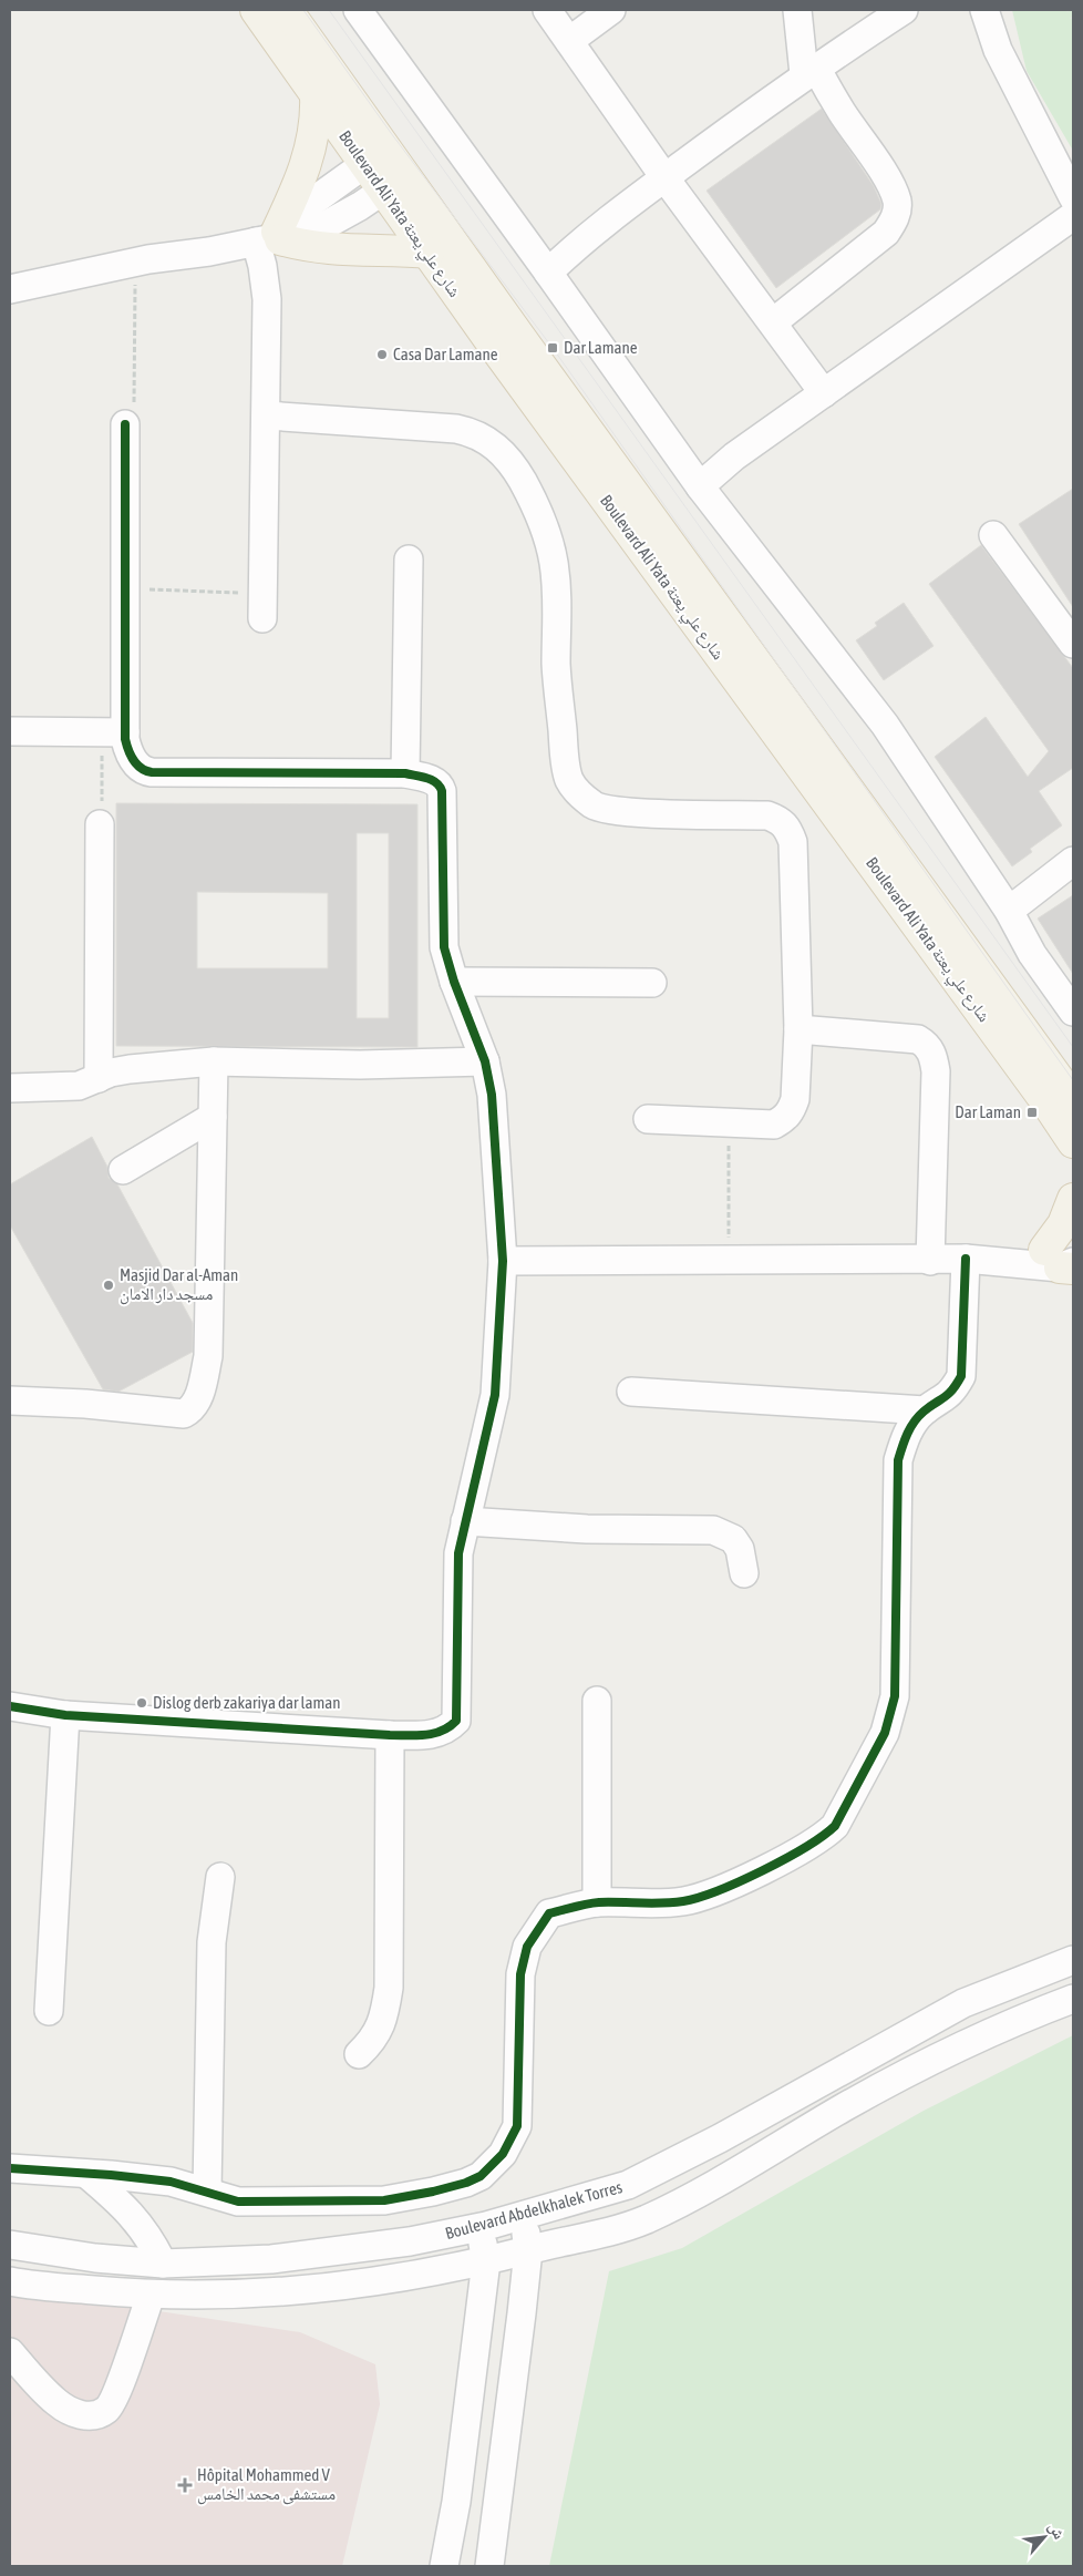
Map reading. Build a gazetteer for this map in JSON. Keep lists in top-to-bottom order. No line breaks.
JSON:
{"streets":{"main road":["Boulevard Ali Yata شارع علي يعتة"],"street":["Boulevard Abdelkhalek Torres"]},"places":{"transit":["Dar Lamane","Dar Laman"],"other":["Casa Dar Lamane","Masjid Dar al-Aman مسجد دار الامان","Dislog derb zakariya dar laman"],"health":["Hôpital Mohammed V مستشفى محمد الخامس"]},"north":"top right"}
